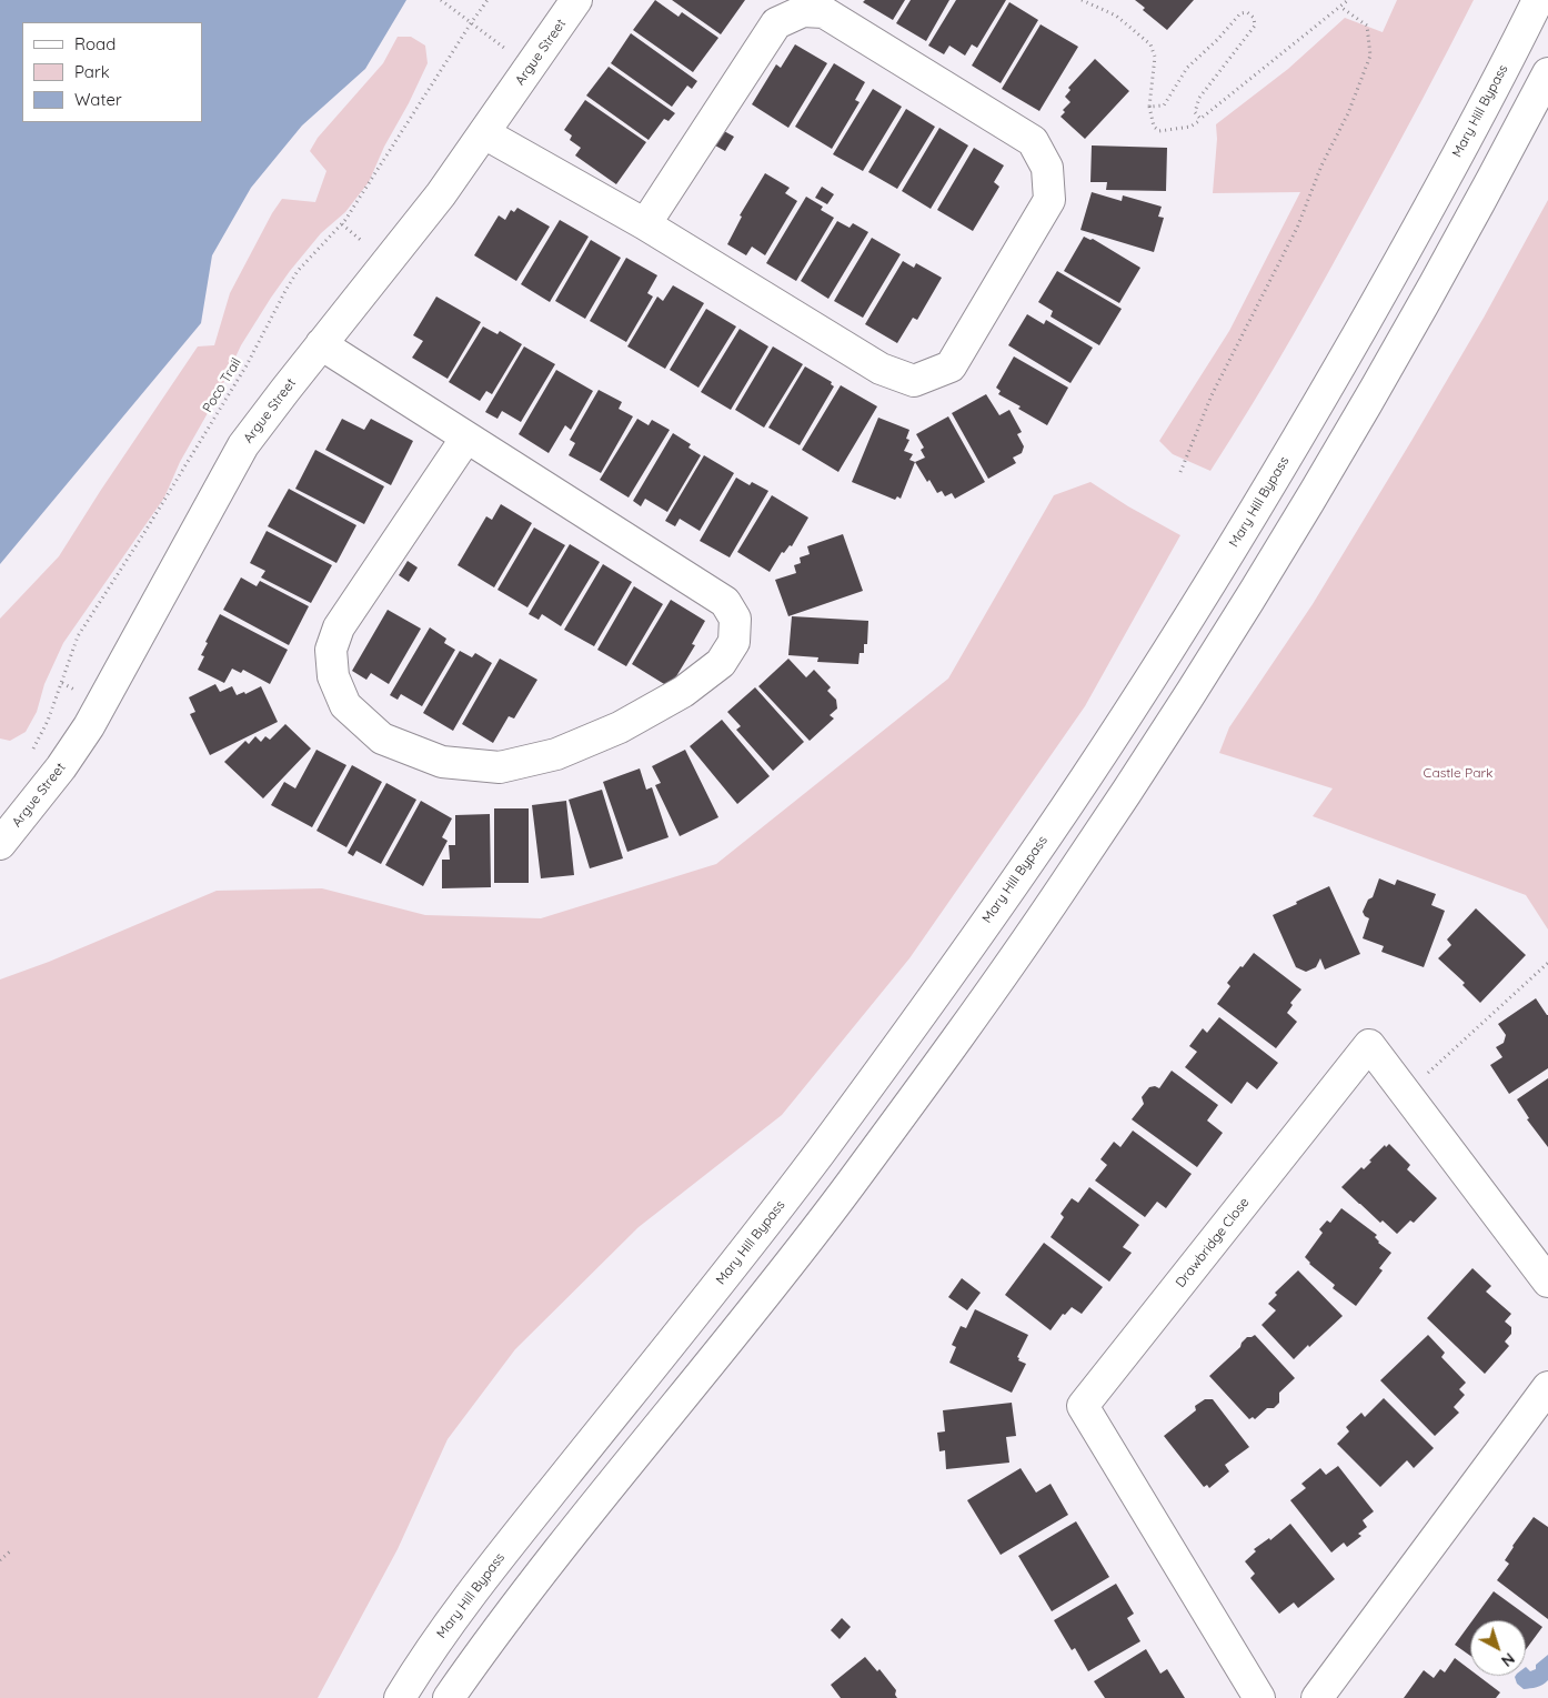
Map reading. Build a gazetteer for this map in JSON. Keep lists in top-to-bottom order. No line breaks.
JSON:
{"streets":{"main road":["Argue Street","Mary Hill Bypass","Drawbridge Close"],"path":["Poco Trail"]},"parks":["Castle Park"],"legend":["Road","Park","Water"],"north":"bottom right"}
